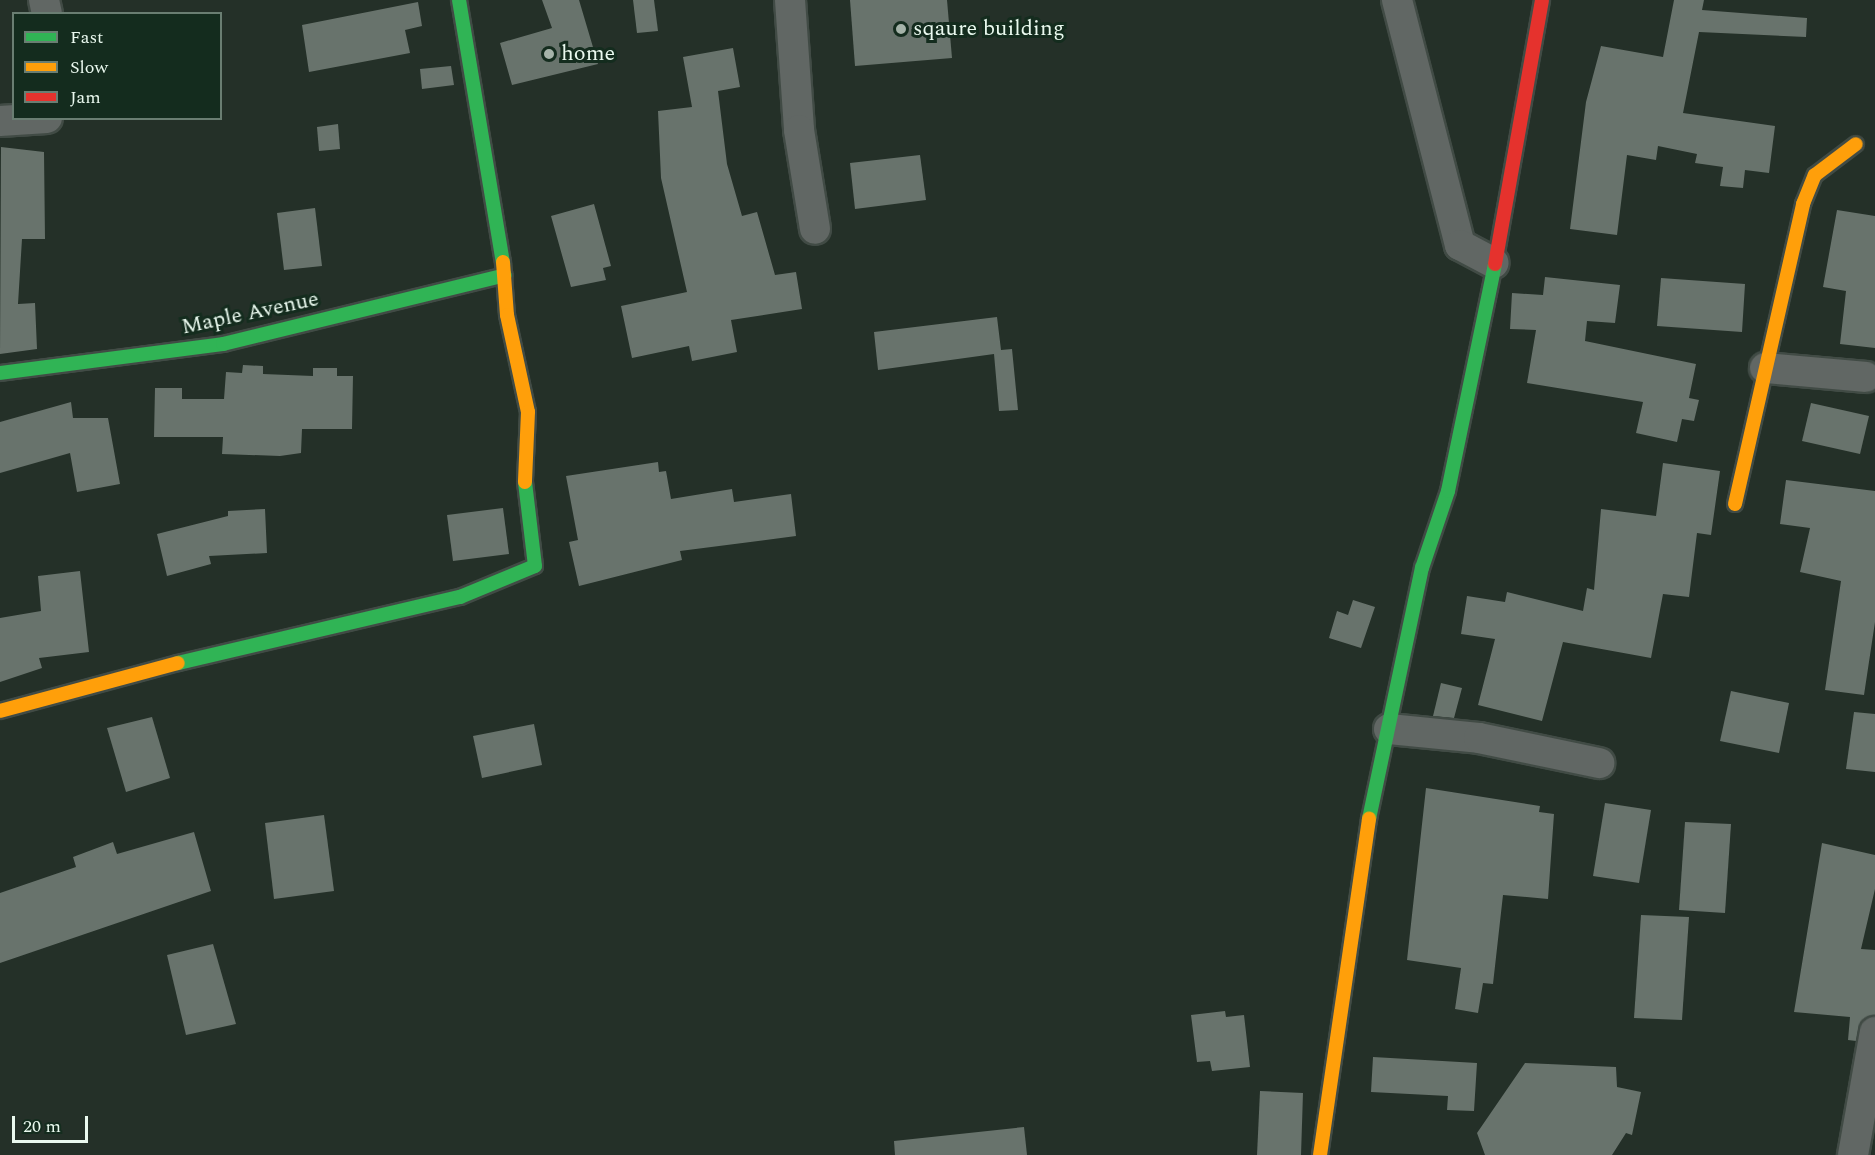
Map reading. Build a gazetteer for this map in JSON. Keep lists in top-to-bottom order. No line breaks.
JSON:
{"streets":{"street":["Maple Avenue"]},"places":["sqaure building","home"],"legend":["Fast","Slow","Jam"],"scale_bar":"20 m"}
